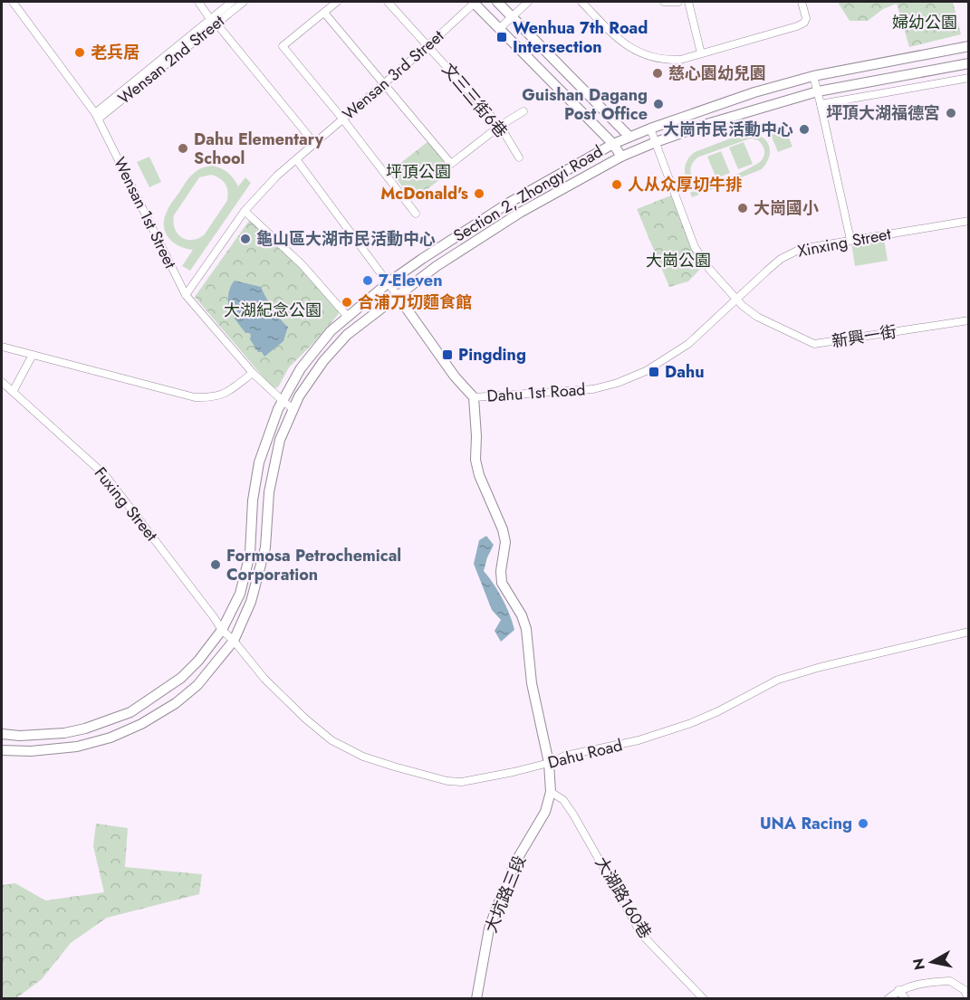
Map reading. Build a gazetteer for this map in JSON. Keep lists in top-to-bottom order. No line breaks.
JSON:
{"streets":{"street":["Wensan 2nd Street","Wensan 3rd Street","文三三街6巷","Section 2, Zhongyi Road","Wensan 1st Street","Xinxing Street","新興一街","Dahu 1st Road","Fuxing Street","Dahu Road","大坑路三段","大湖路160巷"]},"crossings":[["Wensan 2nd Street","Wensan 1st Street"],["Wensan 3rd Street","文三三街6巷"],["Wensan 3rd Street","Wensan 1st Street"],["Wensan 3rd Street","Dahu 1st Road"],["Section 2, Zhongyi Road","Wensan 1st Street"],["Section 2, Zhongyi Road","新興一街"],["Section 2, Zhongyi Road","Dahu 1st Road"],["Section 2, Zhongyi Road","Fuxing Street"],["Section 2, Zhongyi Road","Dahu Road"],["Xinxing Street","新興一街"],["Xinxing Street","Dahu 1st Road"],["新興一街","Dahu 1st Road"],["Dahu 1st Road","大坑路三段"],["Fuxing Street","Dahu Road"],["Dahu Road","大坑路三段"],["大坑路三段","大湖路160巷"]],"parks":["婦幼公園","坪頂公園","大崗公園","大湖紀念公園"],"places":{"transit":["Wenhua 7th Road Intersection","Pingding","Dahu"],"other":["老兵居","慈心園幼兒園","Guishan Dagang Post Office","坪頂大湖福德宮","大崗市民活動中心","Dahu Elementary School","人从众厚切牛排","McDonald's","大崗國小","龜山區大湖市民活動中心","7-Eleven","合浦刀切麵食館","Formosa Petrochemical Corporation","UNA Racing"]},"north":"left"}
